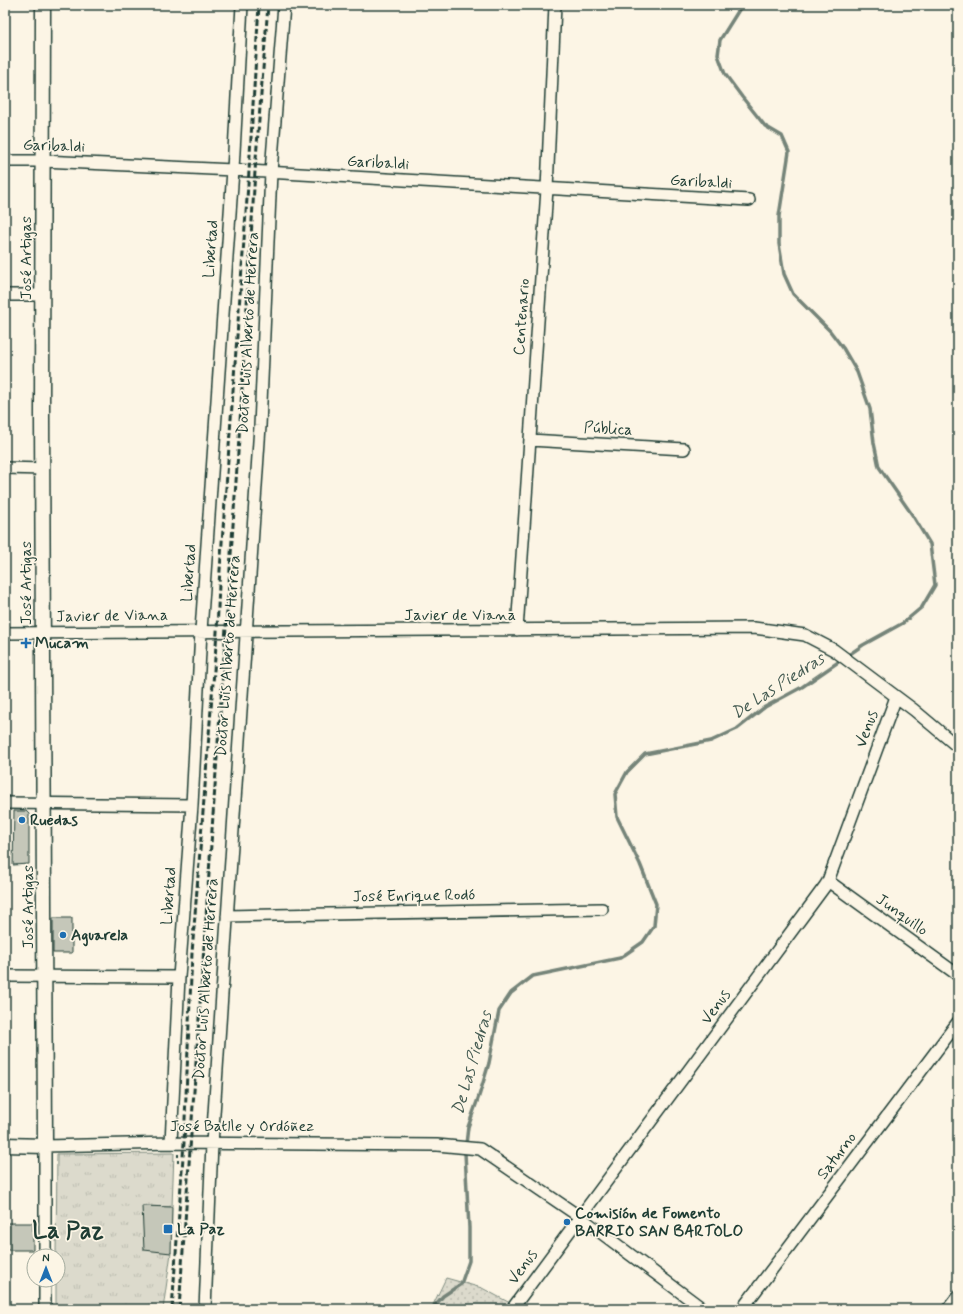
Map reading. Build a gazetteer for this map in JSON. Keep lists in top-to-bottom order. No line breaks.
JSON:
{"streets":{"street":["Garibaldi","Libertad","José Artigas","Centenario","Doctor Luis Alberto de Herrera","Pública","Javier de Viana","Venus","José Enrique Rodó","Junquillo","José Batlle y Ordóñez","Saturno"]},"crossings":[["Garibaldi","Libertad"],["Garibaldi","José Artigas"],["Garibaldi","Centenario"],["Garibaldi","Doctor Luis Alberto de Herrera"],["Libertad","Javier de Viana"],["Libertad","José Batlle y Ordóñez"],["José Artigas","Javier de Viana"],["José Artigas","José Batlle y Ordóñez"],["Centenario","Pública"],["Centenario","Javier de Viana"],["Doctor Luis Alberto de Herrera","Javier de Viana"],["Doctor Luis Alberto de Herrera","José Enrique Rodó"],["Doctor Luis Alberto de Herrera","José Batlle y Ordóñez"],["Javier de Viana","Venus"],["Venus","Junquillo"],["Venus","José Batlle y Ordóñez"]],"districts":["La Paz"],"water":["De Las Piedras"],"places":{"health":["Mucam"],"other":["Ruedas","Aguarela","Comisión de Fomento BARRIO SAN BARTOLO"],"transit":["La Paz"]},"north":"top"}
